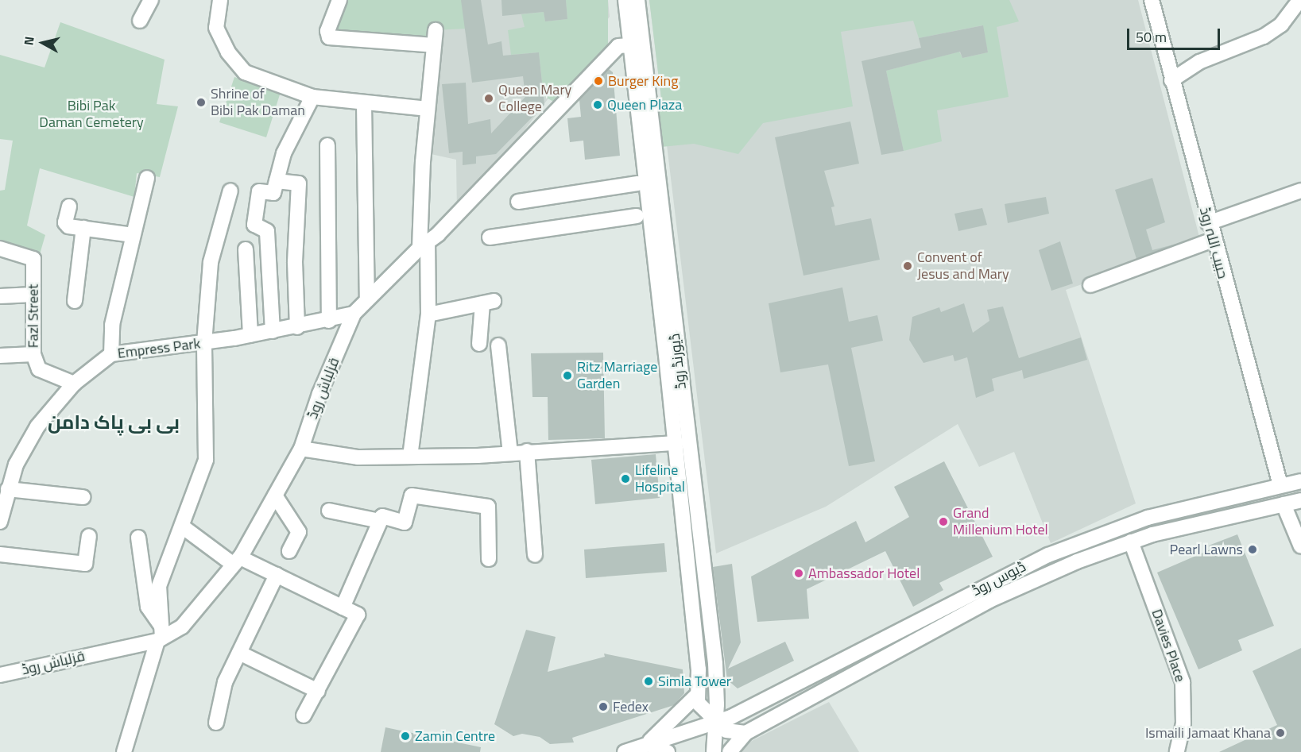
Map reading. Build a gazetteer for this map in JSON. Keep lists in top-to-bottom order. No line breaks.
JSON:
{"streets":{"street":["حبیب اللہ روڈ","Fazl Street","Empress Park","ڈیورنڈ روڈ","قزلباش روڈ","ڈیوس روڈ","Davies Place"]},"crossings":[["حبیب اللہ روڈ","ڈیوس روڈ"],["Fazl Street","Empress Park"],["Empress Park","قزلباش روڈ"],["ڈیورنڈ روڈ","قزلباش روڈ"],["ڈیورنڈ روڈ","ڈیوس روڈ"],["ڈیوس روڈ","Davies Place"]],"districts":["بی بی پاک دامن"],"parks":["Bibi Pak Daman Cemetery"],"places":["Burger King","Queen Mary College","Shrine of Bibi Pak Daman","Queen Plaza","Convent of Jesus and Mary","Ritz Marriage Garden","Lifeline Hospital","Grand Millenium Hotel","Pearl Lawns","Ambassador Hotel","Simla Tower","Fedex","Ismaili Jamaat Khana","Zamin Centre"],"scale_bar":"50 m","north":"left"}
